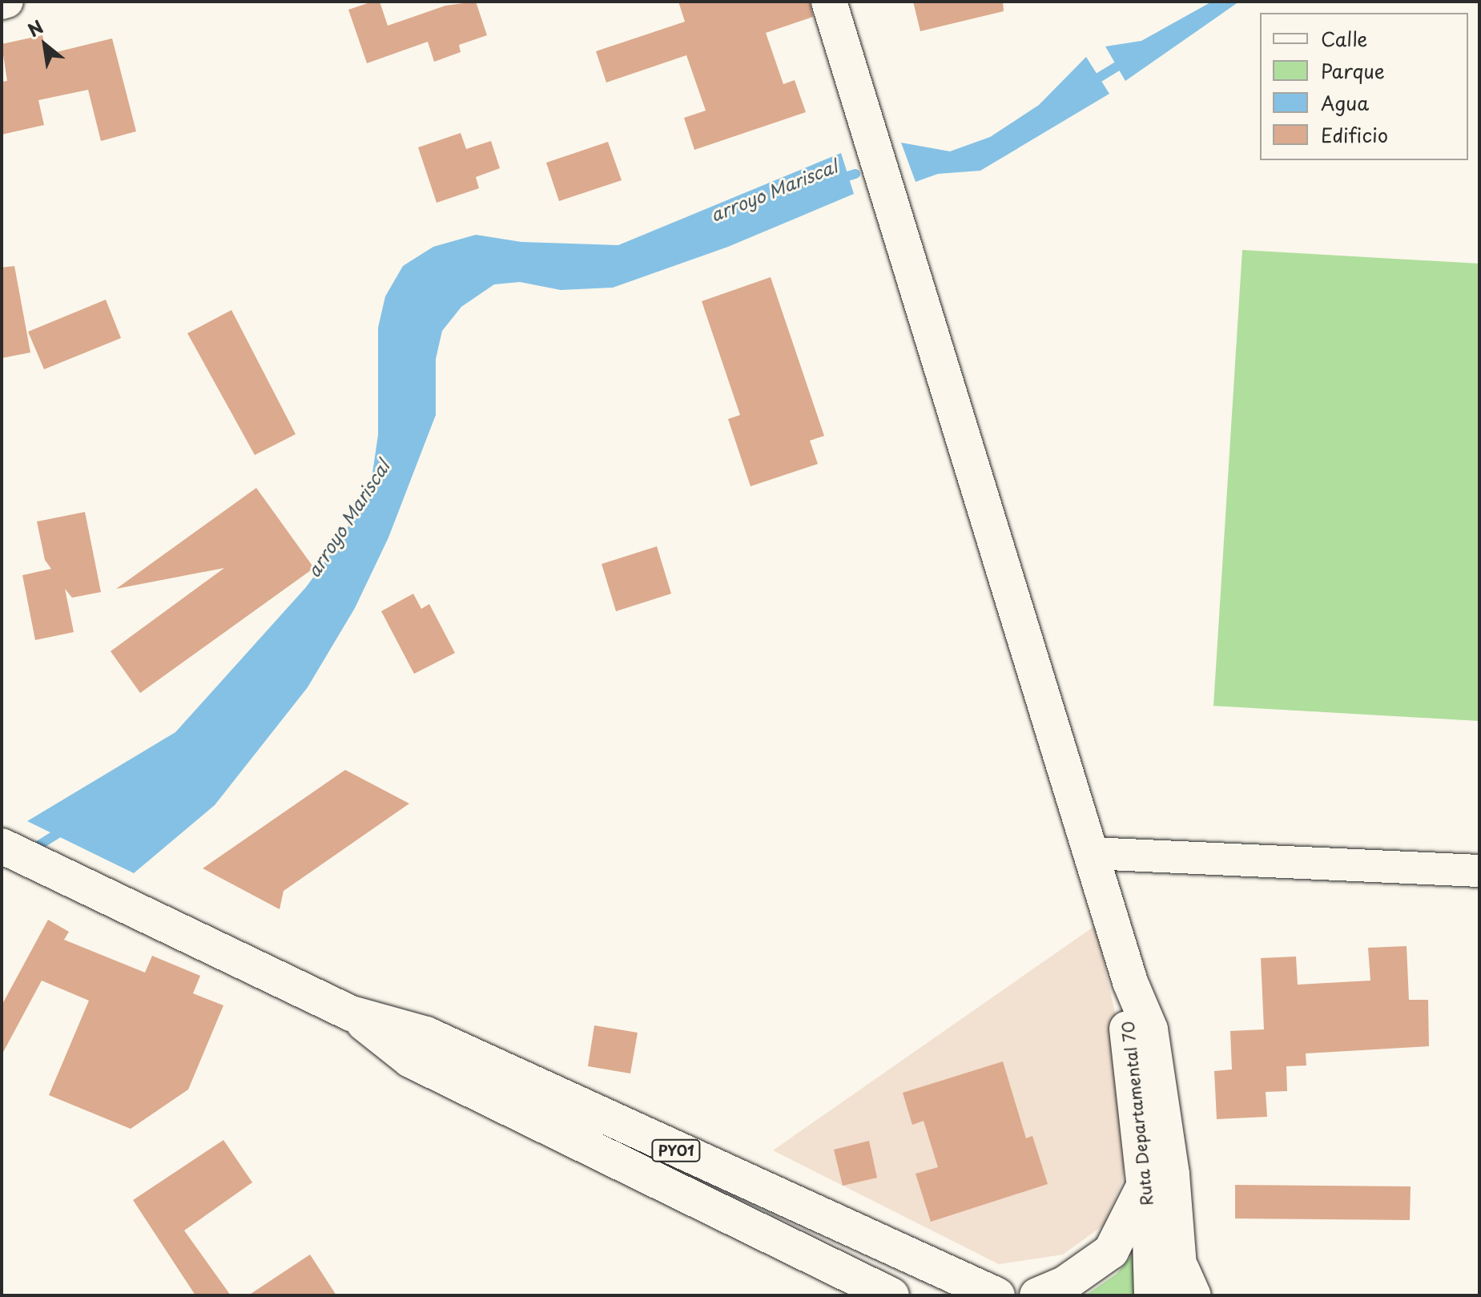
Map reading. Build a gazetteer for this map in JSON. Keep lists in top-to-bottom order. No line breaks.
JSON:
{"streets":{"main road":["Ruta Departamental 70","PY01"]},"water":["arroyo Mariscal"],"legend":["Calle","Parque","Agua","Edificio"],"north":"top left"}
